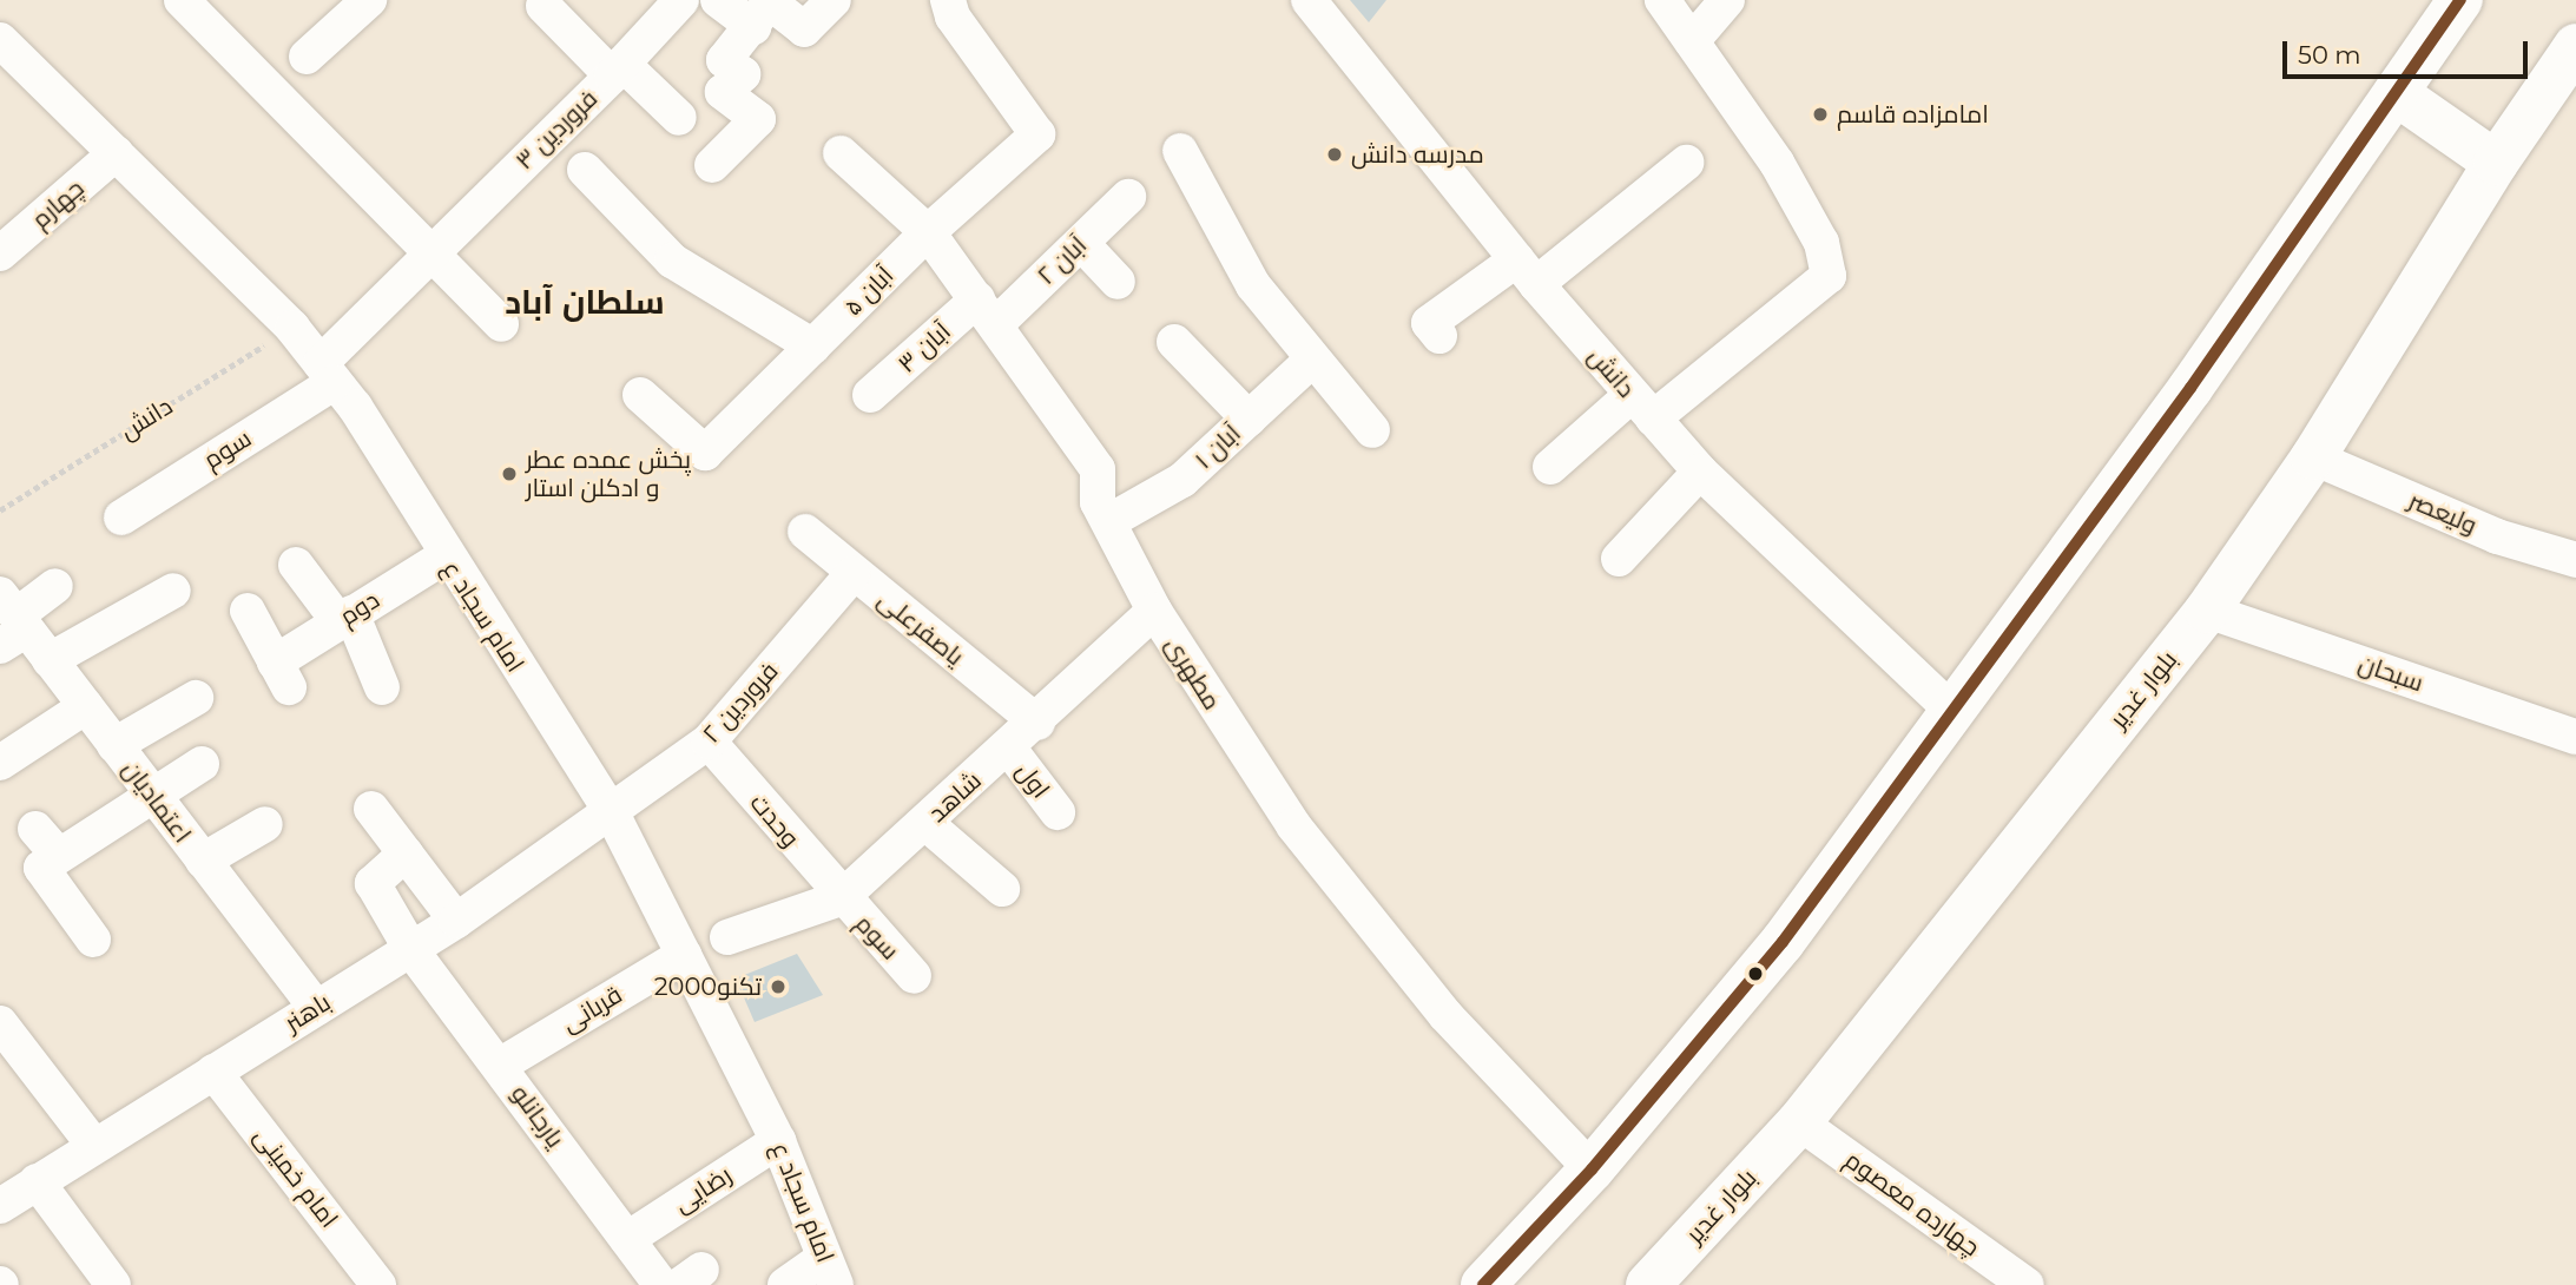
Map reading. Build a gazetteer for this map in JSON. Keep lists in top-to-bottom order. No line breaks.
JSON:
{"streets":{"highway":["بلوار غدیر"],"street":["فروردین ۳","چهارم","آبان ۲","آبان ۵","آبان ۳","دانش","آبان ۱","سوم","ولیعصر","دوم","امام سجاد ع","یاصفرعلی","مطهری","سبحان","فروردین ۲","اول","شاهد","اعتمادیان","وحدت","قربانی","باهنر","یارجانلو","امام خمینی","رضایی","چهارده معصوم"]},"crossings":[["فروردین ۳","سوم"],["فروردین ۳","امام سجاد ع"],["چهارم","امام سجاد ع"],["آبان ۲","آبان ۳"],["آبان ۲","مطهری"],["آبان ۵","مطهری"],["آبان ۳","مطهری"],["دانش","امام سجاد ع"],["آبان ۱","مطهری"],["سوم","امام سجاد ع"],["سوم","شاهد"],["سوم","وحدت"],["ولیعصر","بلوار غدیر"],["دوم","امام سجاد ع"],["امام سجاد ع","فروردین ۲"],["امام سجاد ع","قربانی"],["امام سجاد ع","باهنر"],["امام سجاد ع","رضایی"],["یاصفرعلی","فروردین ۲"],["یاصفرعلی","شاهد"],["مطهری","شاهد"],["سبحان","بلوار غدیر"],["بلوار غدیر","چهارده معصوم"],["فروردین ۲","وحدت"],["فروردین ۲","باهنر"],["اول","شاهد"],["شاهد","وحدت"],["اعتمادیان","باهنر"],["قربانی","یارجانلو"],["باهنر","یارجانلو"],["باهنر","امام خمینی"],["یارجانلو","رضایی"]],"districts":["سلطان آباد"],"places":["امامزاده قاسم","مدرسه دانش","پخش عمده عطر و ادکلن استار","تکنو2000"],"scale_bar":"50 m"}
